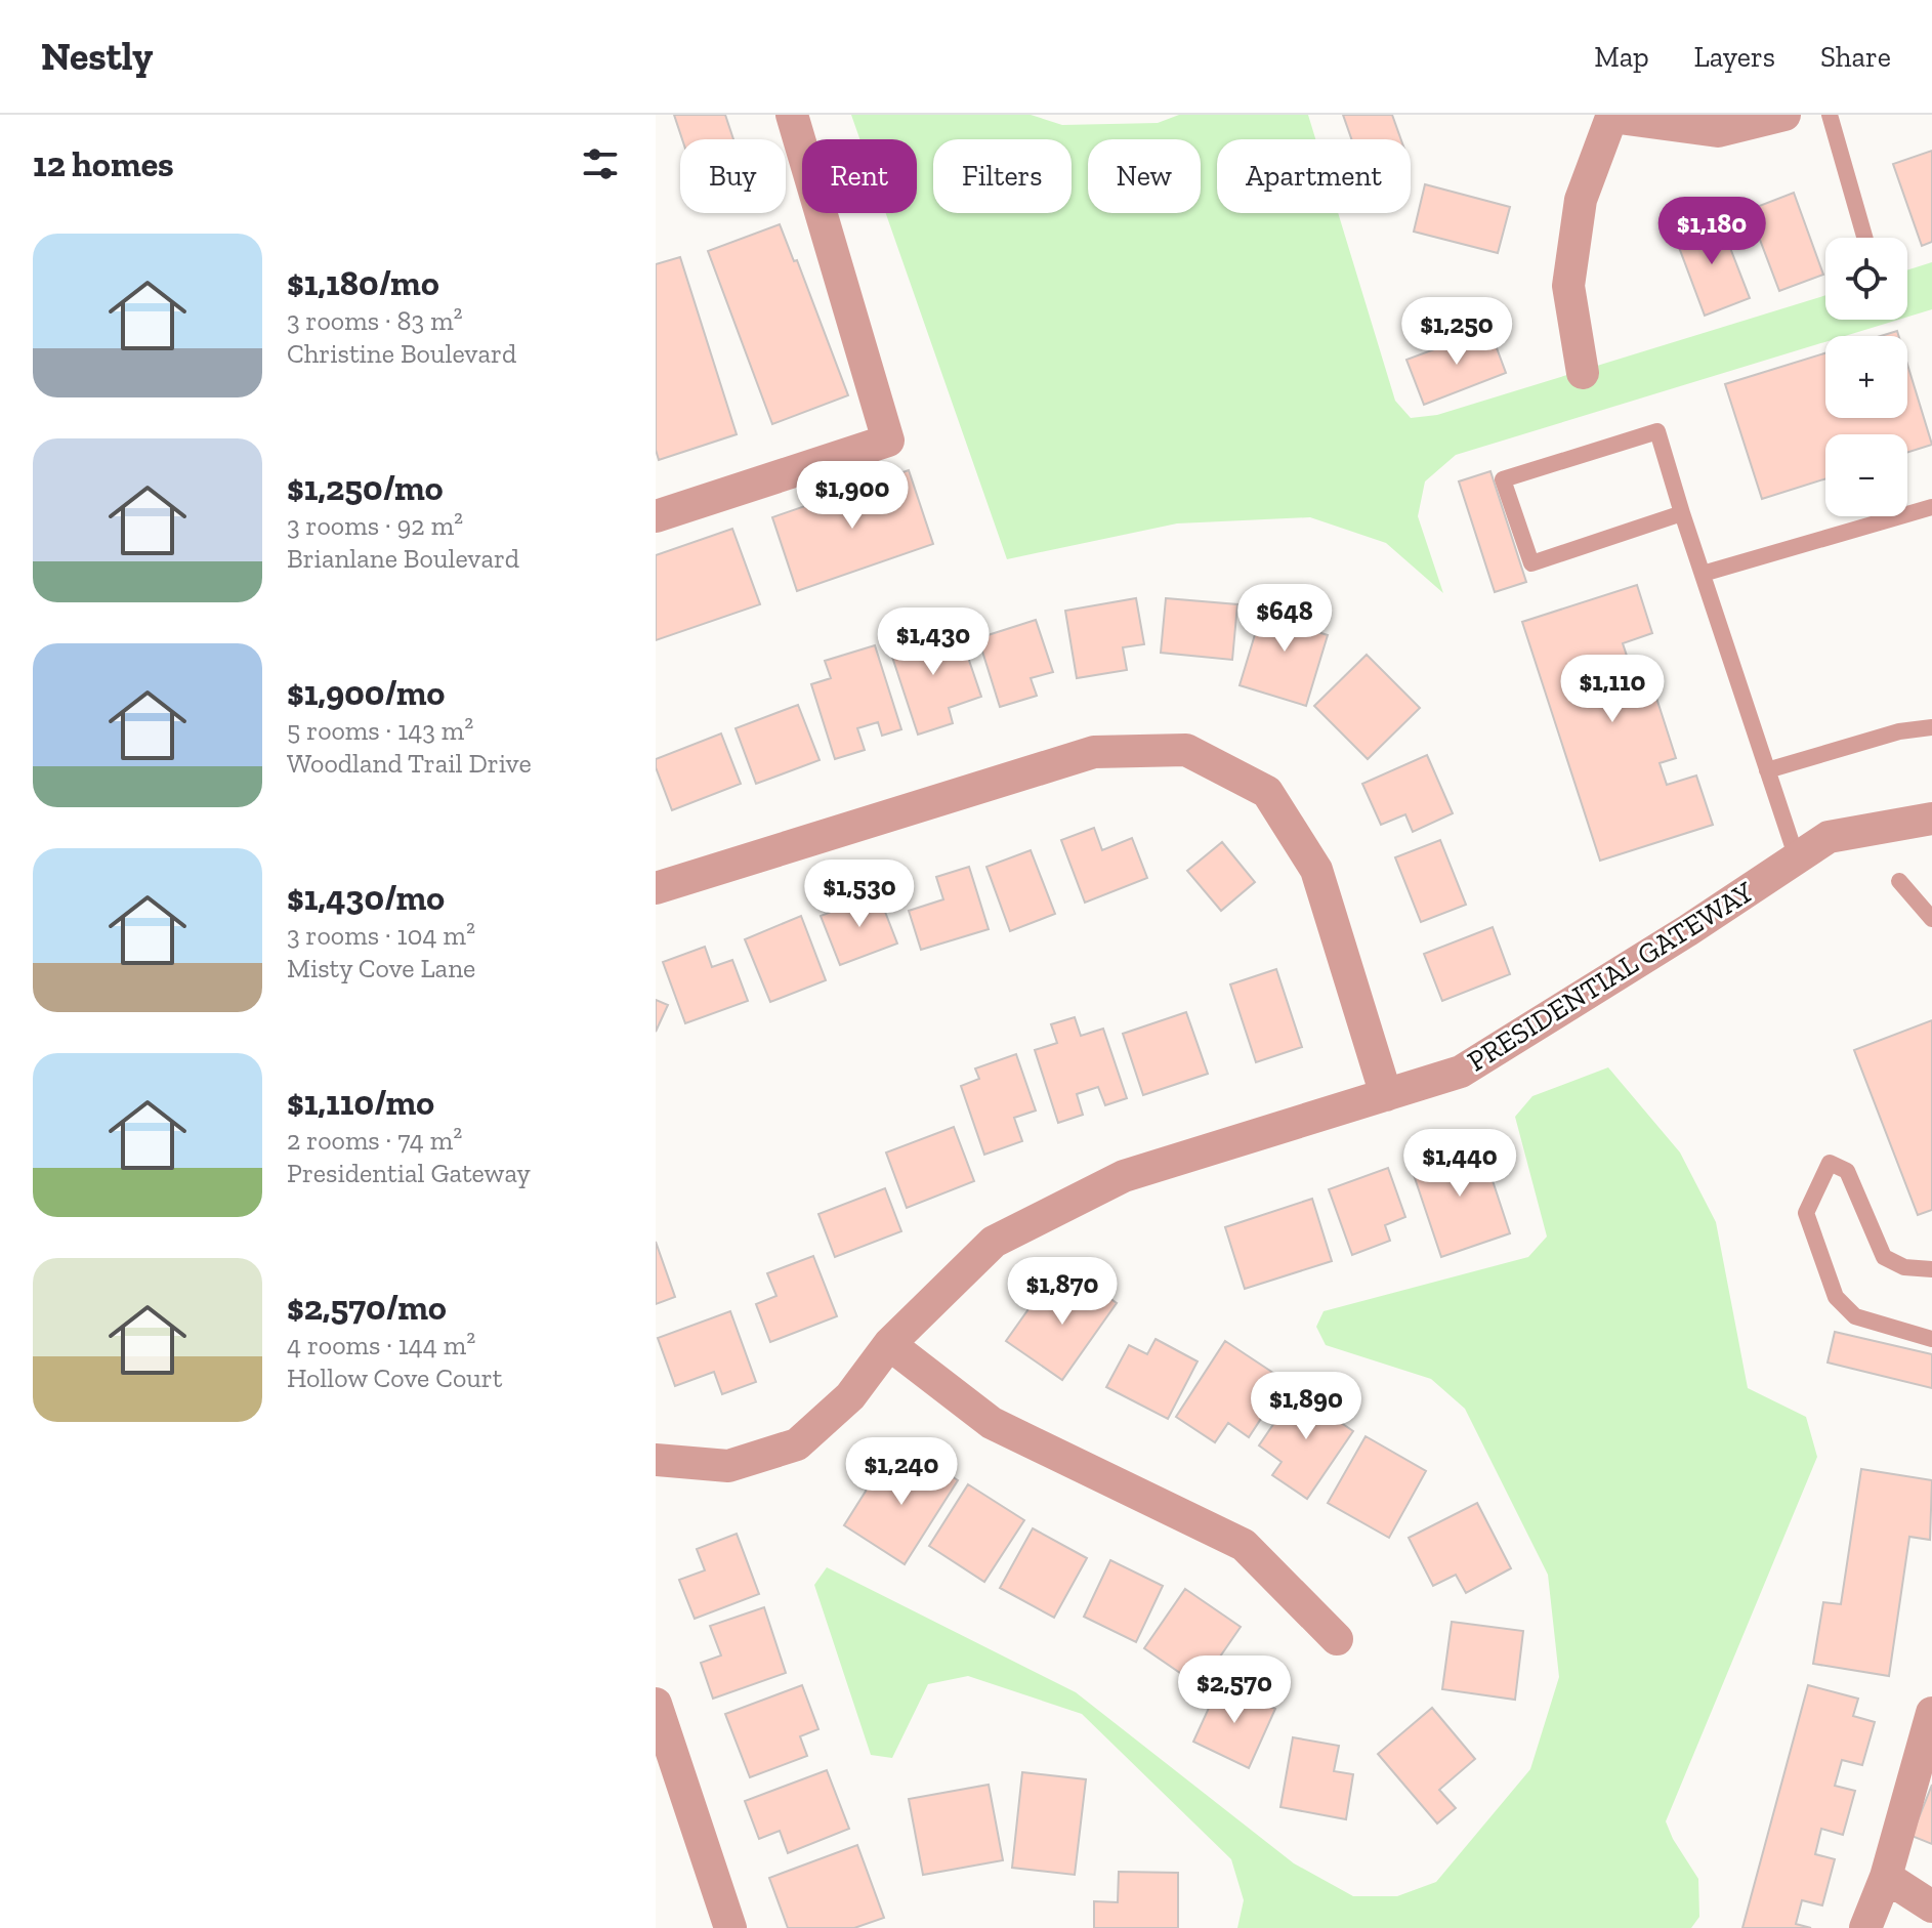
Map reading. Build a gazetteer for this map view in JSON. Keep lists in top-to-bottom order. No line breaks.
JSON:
{"streets":{"street":["PRESIDENTIAL GATEWAY"]},"page":{"header":"Nestly","nav":["Map","Layers","Share"],"heading":"12 homes","chip":["Buy","Rent","Filters","New","Apartment"],"price":["$1,180","$1,250","$1,900","$648","$1,430","$1,110","$1,530","$1,440","$1,870","$1,890","$1,240","$2,570"],"list":[{"name":"$1,180/mo","note":"3 rooms · 83 m² · Christine Boulevard"},{"name":"$1,250/mo","note":"3 rooms · 92 m² · Brianlane Boulevard"},{"name":"$1,900/mo","note":"5 rooms · 143 m² · Woodland Trail Drive"},{"name":"$1,430/mo","note":"3 rooms · 104 m² · Misty Cove Lane"},{"name":"$1,110/mo","note":"2 rooms · 74 m² · Presidential Gateway"},{"name":"$2,570/mo","note":"4 rooms · 144 m² · Hollow Cove Court"}],"map_buttons":["+","−"]}}
